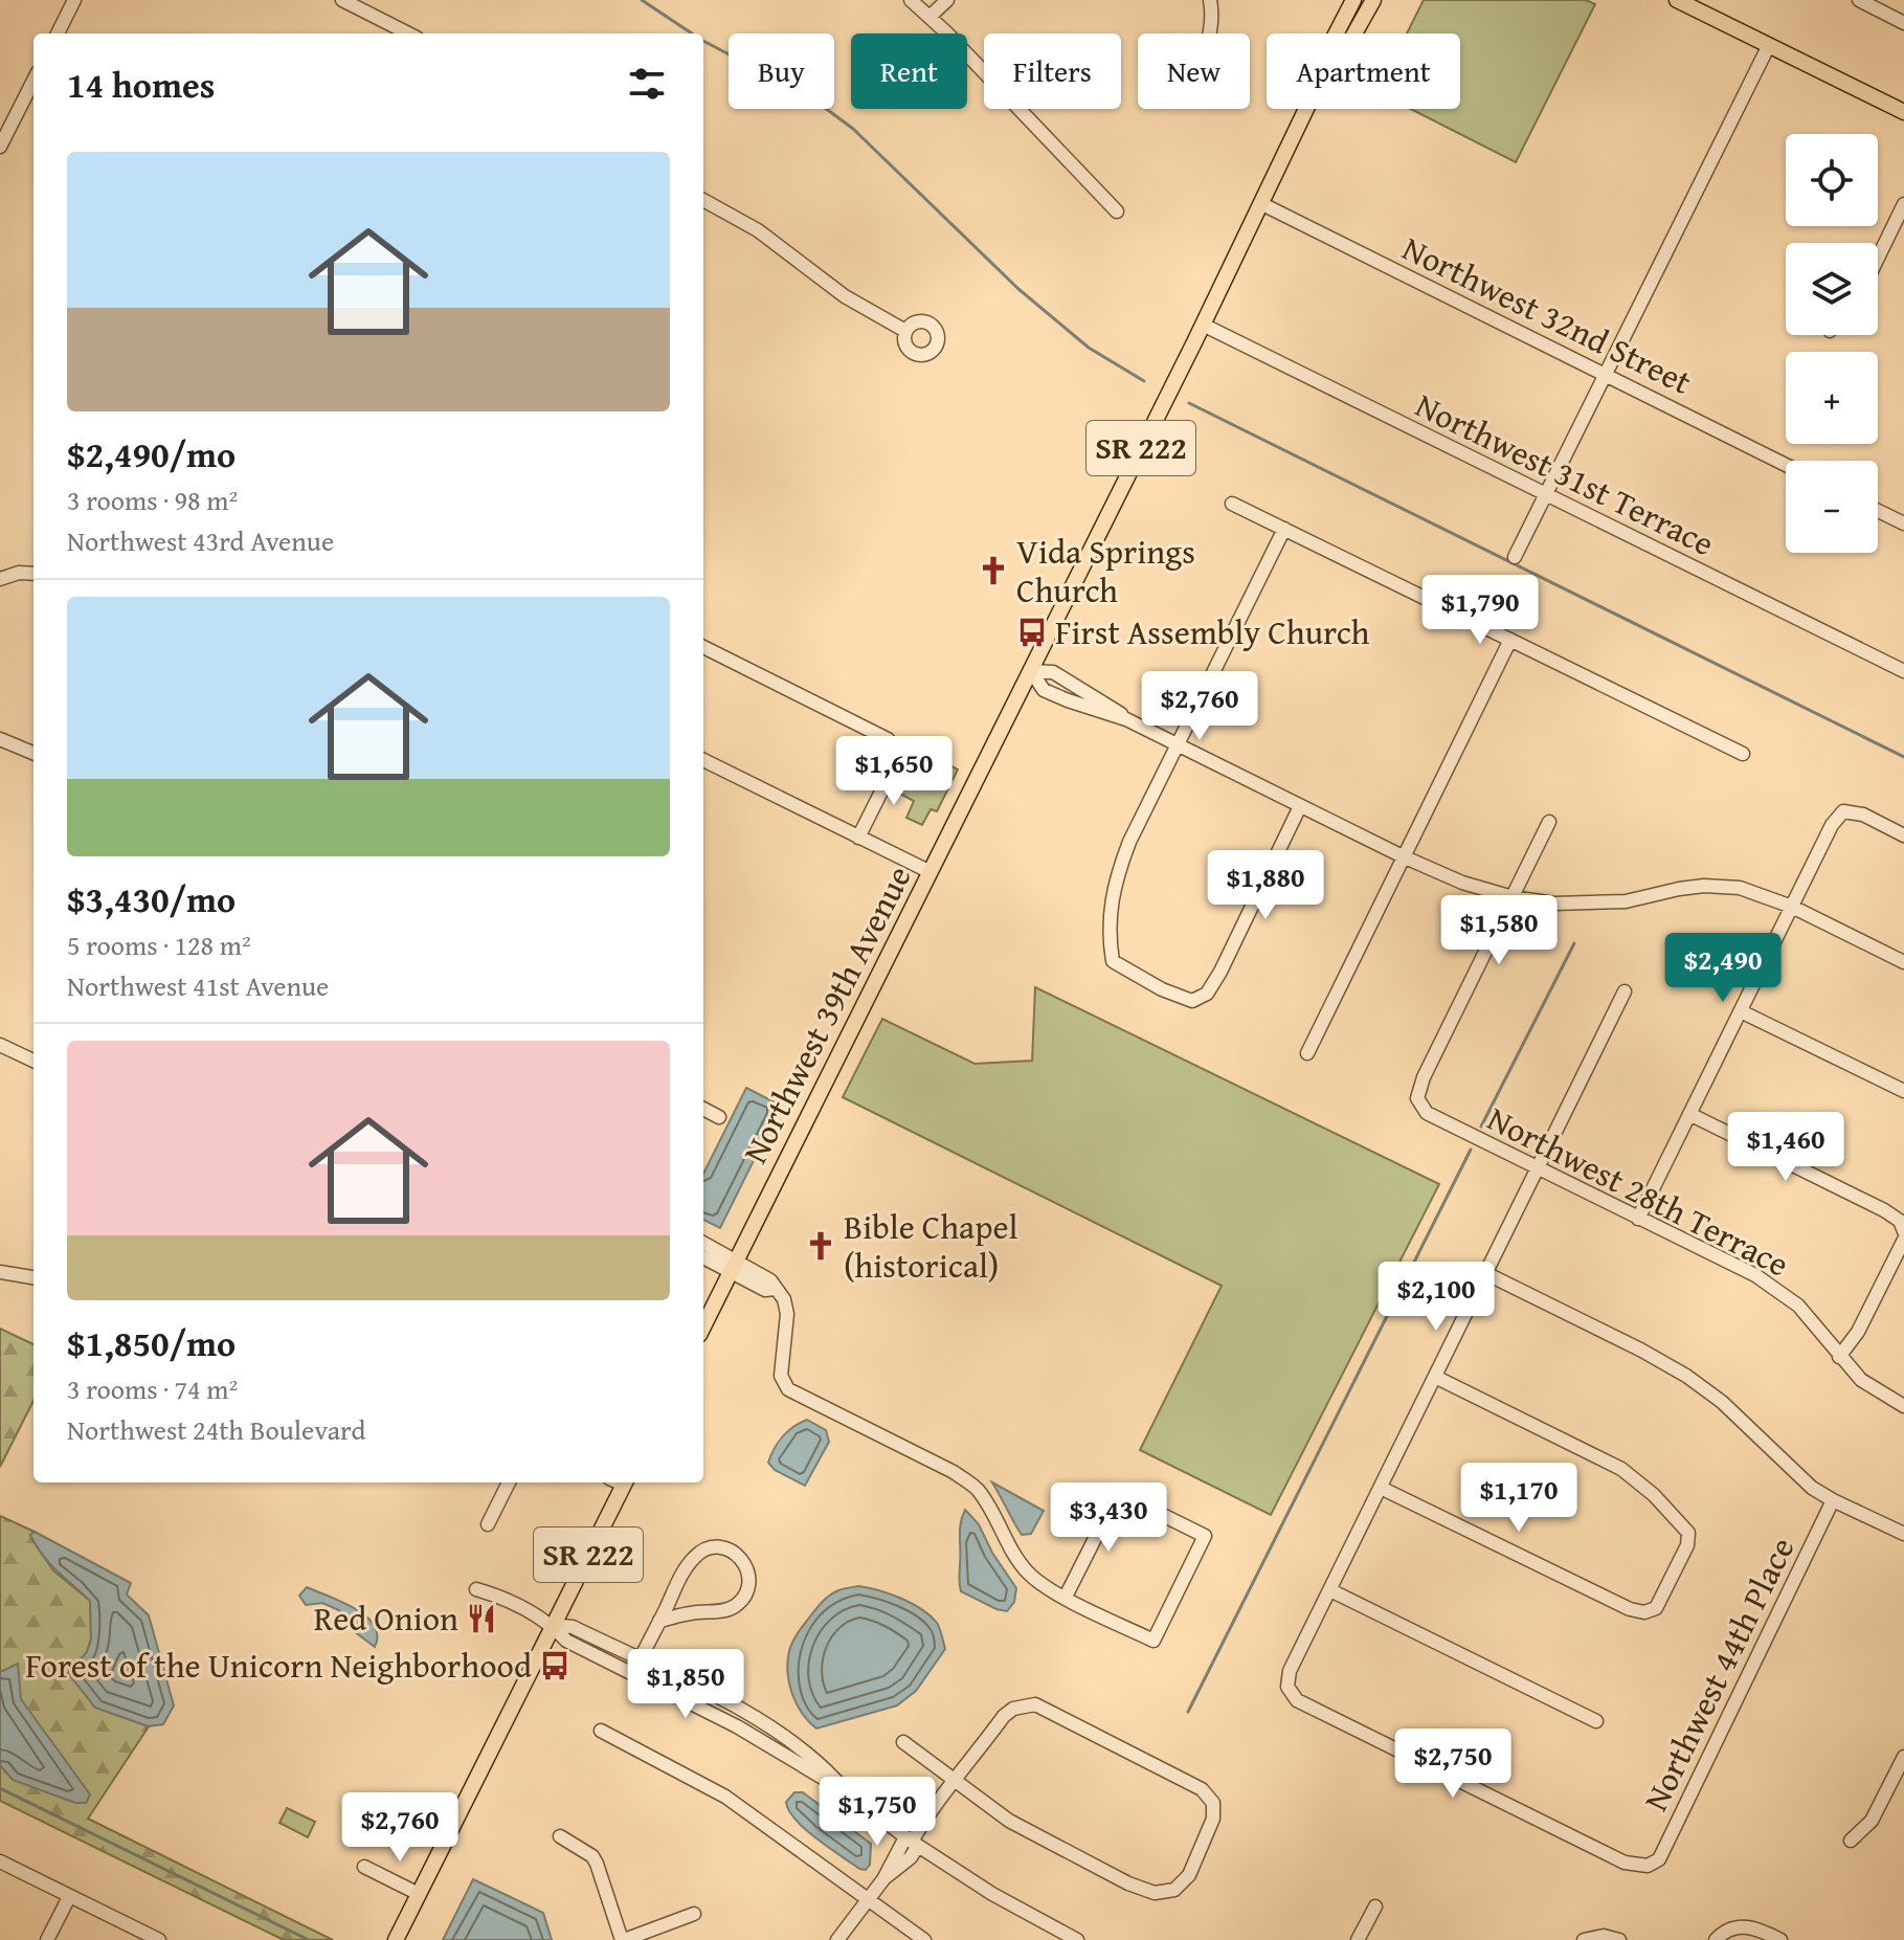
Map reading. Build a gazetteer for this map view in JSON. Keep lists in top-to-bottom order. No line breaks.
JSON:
{"streets":{"main road":["SR 222","Northwest 39th Avenue"],"street":["Northwest 32nd Street","Northwest 31st Terrace","Northwest 28th Terrace","Northwest 44th Place"]},"crossings":[["Northwest 32nd Street","Northwest 39th Avenue"],["Northwest 31st Terrace","Northwest 39th Avenue"]],"places":{"church":["Vida Springs Church","Bible Chapel (historical)"],"bus stop":["First Assembly Church","Forest of the Unicorn Neighborhood"],"restaurant":["Red Onion"]},"page":{"chip":["Buy","Rent","Filters","New","Apartment"],"heading":"14 homes","map_buttons":["+","−"],"list":[{"name":"$2,490/mo","note":"3 rooms · 98 m² · Northwest 43rd Avenue"},{"name":"$3,430/mo","note":"5 rooms · 128 m² · Northwest 41st Avenue"},{"name":"$1,850/mo","note":"3 rooms · 74 m² · Northwest 24th Boulevard"}],"price":["$1,790","$2,760","$1,650","$1,880","$1,580","$2,490","$1,460","$2,100","$1,170","$3,430","$1,850","$2,750","$1,750","$2,760"]}}
